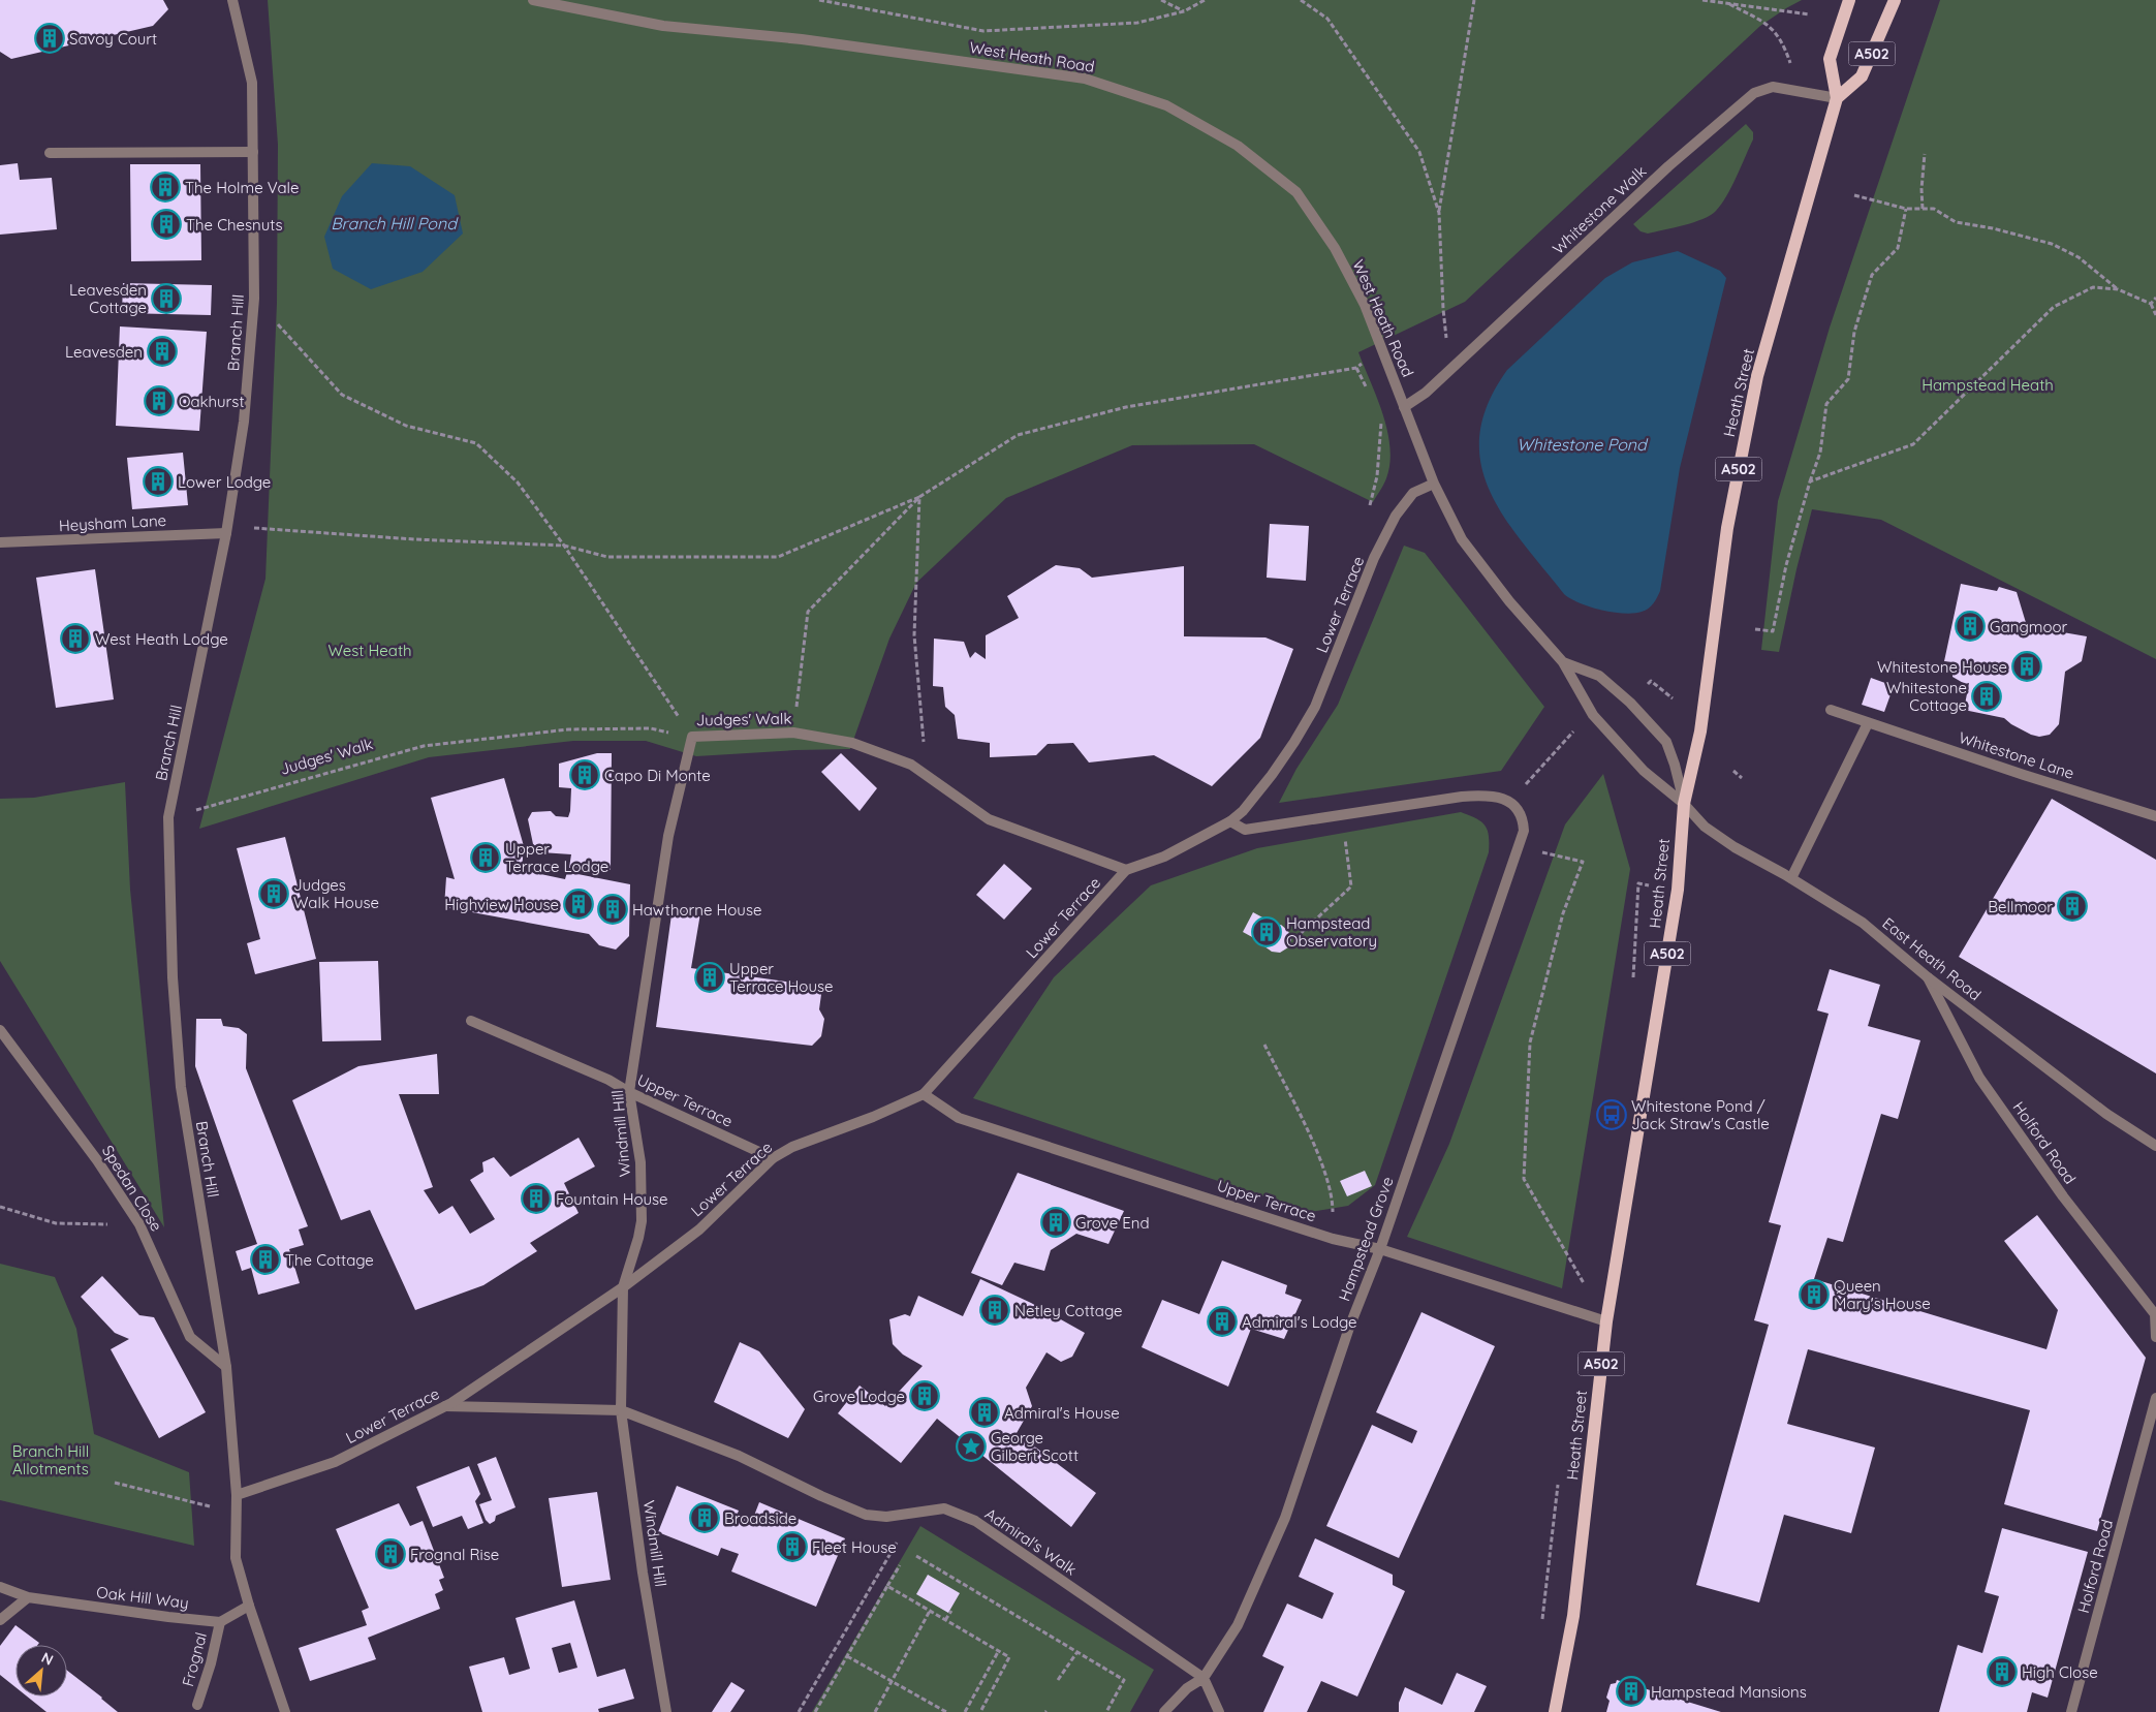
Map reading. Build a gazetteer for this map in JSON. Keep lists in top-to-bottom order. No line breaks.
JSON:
{"streets":{"main road":["A502","Heath Street"],"street":["West Heath Road","Whitestone Walk","Branch Hill","Heysham Lane","Lower Terrace","Judges' Walk","Whitestone Lane","East Heath Road","Upper Terrace","Windmill Hill","Holford Road","Spedan Close","Hampstead Grove","Admiral's Walk","Oak Hill Way","Frognal"]},"crossings":[["A502","Whitestone Walk"],["A502","Heath Street"],["West Heath Road","Whitestone Walk"],["West Heath Road","Heath Street"],["West Heath Road","Lower Terrace"],["West Heath Road","East Heath Road"],["Whitestone Walk","Heath Street"],["Branch Hill","Heysham Lane"],["Branch Hill","Lower Terrace"],["Branch Hill","Judges' Walk"],["Branch Hill","Spedan Close"],["Heath Street","East Heath Road"],["Heath Street","Upper Terrace"],["Lower Terrace","Judges' Walk"],["Lower Terrace","Upper Terrace"],["Lower Terrace","Windmill Hill"],["Lower Terrace","Admiral's Walk"],["Judges' Walk","Windmill Hill"],["East Heath Road","Holford Road"],["Upper Terrace","Windmill Hill"],["Upper Terrace","Hampstead Grove"],["Windmill Hill","Admiral's Walk"],["Hampstead Grove","Admiral's Walk"],["Oak Hill Way","Frognal"]],"water":["Branch Hill Pond","Whitestone Pond"],"parks":["Hampstead Heath","West Heath","Branch Hill Allotments"],"places":{"building":["Savoy Court","The Holme Vale","The Chesnuts","Leavesden Cottage","Leavesden","Oakhurst","Lower Lodge","Gangmoor","West Heath Lodge","Whitestone House","Whitestone Cottage","Capo Di Monte","Upper Terrace Lodge","Judges Walk House","Highview House","Bellmoor","Hawthorne House","Hampstead Observatory","Upper Terrace House","Fountain House","Grove End","The Cottage","Queen Mary's House","Netley Cottage","Admiral's Lodge","Grove Lodge","Admiral's House","Broadside","Fleet House","Frognal Rise","High Close","Hampstead Mansions"],"bus stop":["Whitestone Pond / Jack Straw's Castle"],"place":["George Gilbert Scott"]},"north":"top right"}
